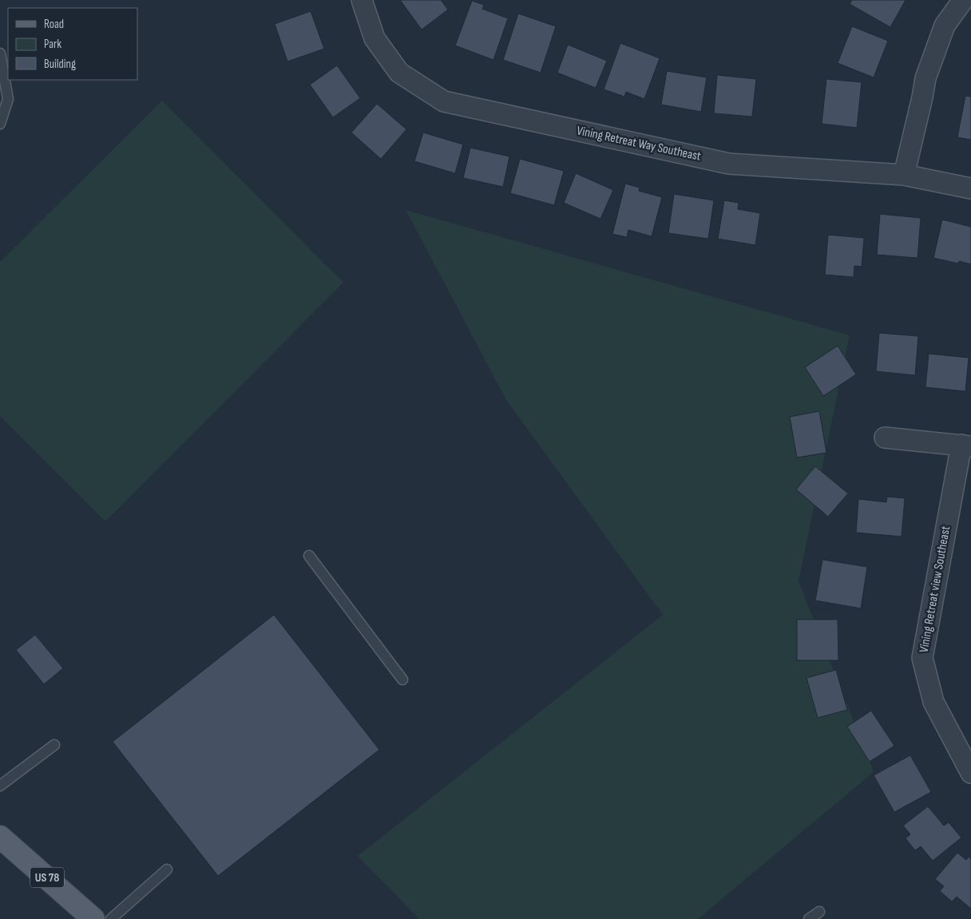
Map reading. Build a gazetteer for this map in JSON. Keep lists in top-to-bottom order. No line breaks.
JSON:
{"streets":{"main road":["US 78"],"street":["Vining Retreat Way Southeast","Vining Retreat view Southeast"]},"legend":["Road","Park","Building"]}
